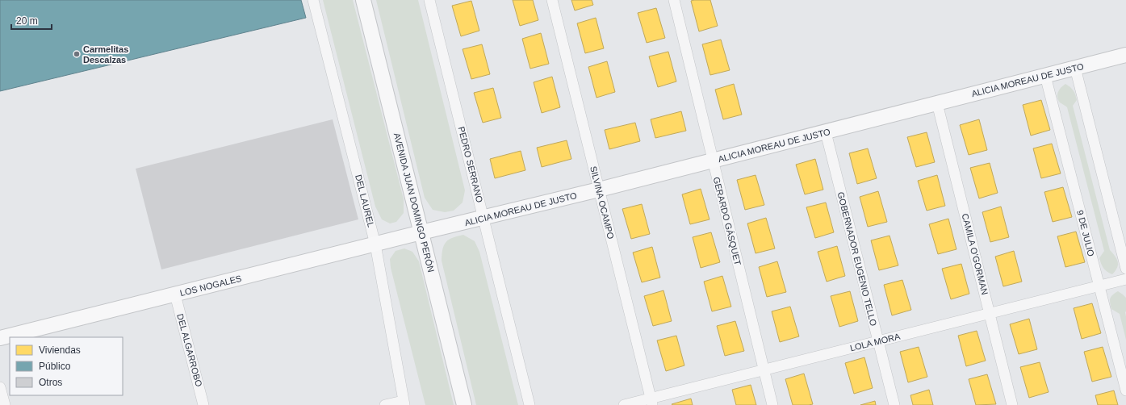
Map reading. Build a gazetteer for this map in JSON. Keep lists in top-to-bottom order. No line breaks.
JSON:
{"streets":{"street":["ALICIA MOREAU DE JUSTO","PEDRO SERRANO","DEL LAUREL","AVENIDA JUAN DOMINGO PERÓN","SILVINA OCAMPO","GERARDO GÁSQUET","9 DE JULIO","CAMILA O'GORMAN","GOBERNADOR EUGENIO TELLO","LOS NOGALES","LOLA MORA","DEL ALGARROBO"]},"crossings":[["ALICIA MOREAU DE JUSTO","PEDRO SERRANO"],["ALICIA MOREAU DE JUSTO","AVENIDA JUAN DOMINGO PERÓN"],["ALICIA MOREAU DE JUSTO","SILVINA OCAMPO"],["ALICIA MOREAU DE JUSTO","GERARDO GÁSQUET"],["ALICIA MOREAU DE JUSTO","9 DE JULIO"],["ALICIA MOREAU DE JUSTO","CAMILA O'GORMAN"],["ALICIA MOREAU DE JUSTO","GOBERNADOR EUGENIO TELLO"],["ALICIA MOREAU DE JUSTO","LOS NOGALES"],["DEL LAUREL","LOS NOGALES"],["AVENIDA JUAN DOMINGO PERÓN","LOS NOGALES"],["SILVINA OCAMPO","LOLA MORA"],["GERARDO GÁSQUET","LOLA MORA"],["9 DE JULIO","LOLA MORA"],["CAMILA O'GORMAN","LOLA MORA"],["GOBERNADOR EUGENIO TELLO","LOLA MORA"],["LOS NOGALES","DEL ALGARROBO"]],"places":["Carmelitas Descalzas"],"legend":["Viviendas","Público","Otros"],"scale_bar":"20 m"}
